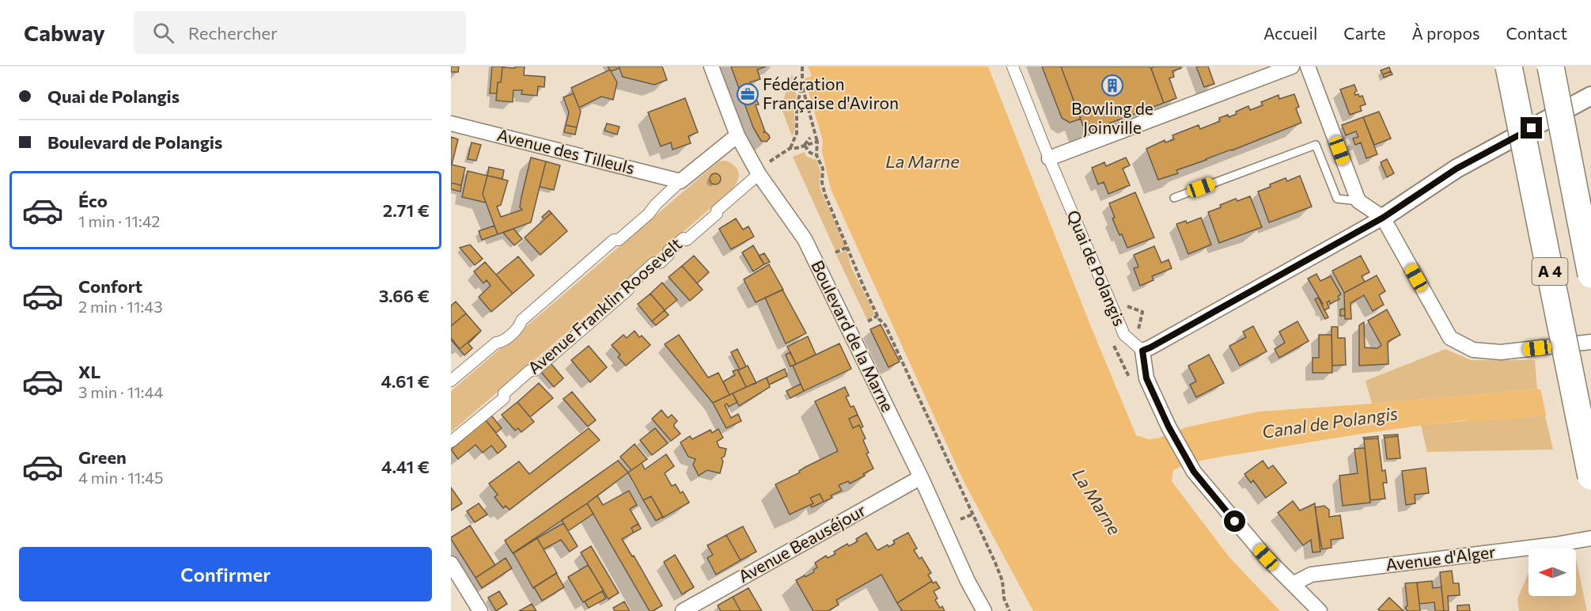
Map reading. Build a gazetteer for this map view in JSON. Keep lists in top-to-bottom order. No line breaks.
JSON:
{"streets":{"highway":["A 4"],"street":["Avenue des Tilleuls","Quai de Polangis","Avenue Franklin Roosevelt","Boulevard de la Marne","Avenue Beauséjour","Avenue d'Alger"]},"crossings":[["Avenue Franklin Roosevelt","Boulevard de la Marne"],["Boulevard de la Marne","Avenue Beauséjour"]],"water":["La Marne","Canal de Polangis"],"places":{"building":["Bowling de Joinville"],"office":["Fédération Française d'Aviron"]},"north":"left","page":{"header":"Cabway","search":"Rechercher","nav":["Accueil","Carte","À propos","Contact"],"banner":["Quai de Polangis","Boulevard de Polangis"],"list":[{"name":"Éco","note":"1 min · 11:42","value":"2.71 €"},{"name":"Confort","note":"2 min · 11:43","value":"3.66 €"},{"name":"XL","note":"3 min · 11:44","value":"4.61 €"},{"name":"Green","note":"4 min · 11:45","value":"4.41 €"}],"buttons":"Confirmer"}}
